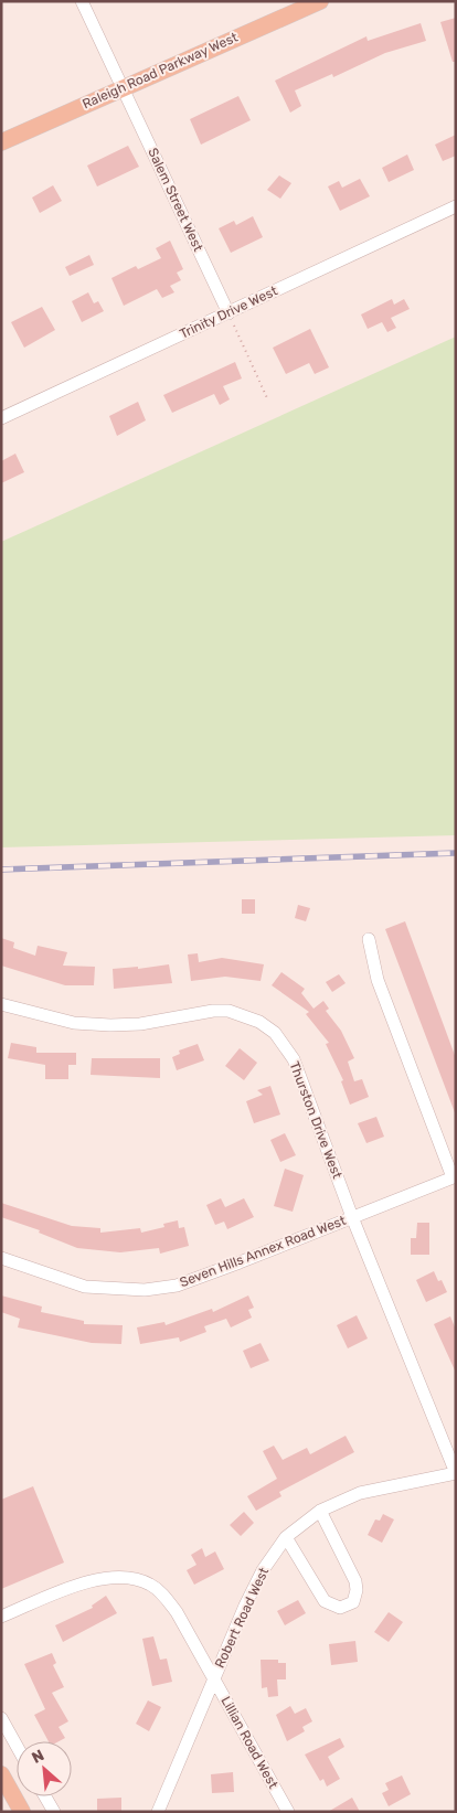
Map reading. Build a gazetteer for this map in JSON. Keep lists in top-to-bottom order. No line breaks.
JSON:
{"streets":{"main road":["Raleigh Road Parkway West"],"street":["Salem Street West","Trinity Drive West","Thurston Drive West","Seven Hills Annex Road West","Robert Road West","Lillian Road West"]},"crossings":[["Raleigh Road Parkway West","Salem Street West"],["Salem Street West","Trinity Drive West"],["Thurston Drive West","Seven Hills Annex Road West"],["Thurston Drive West","Robert Road West"],["Robert Road West","Lillian Road West"]],"north":"top left"}
